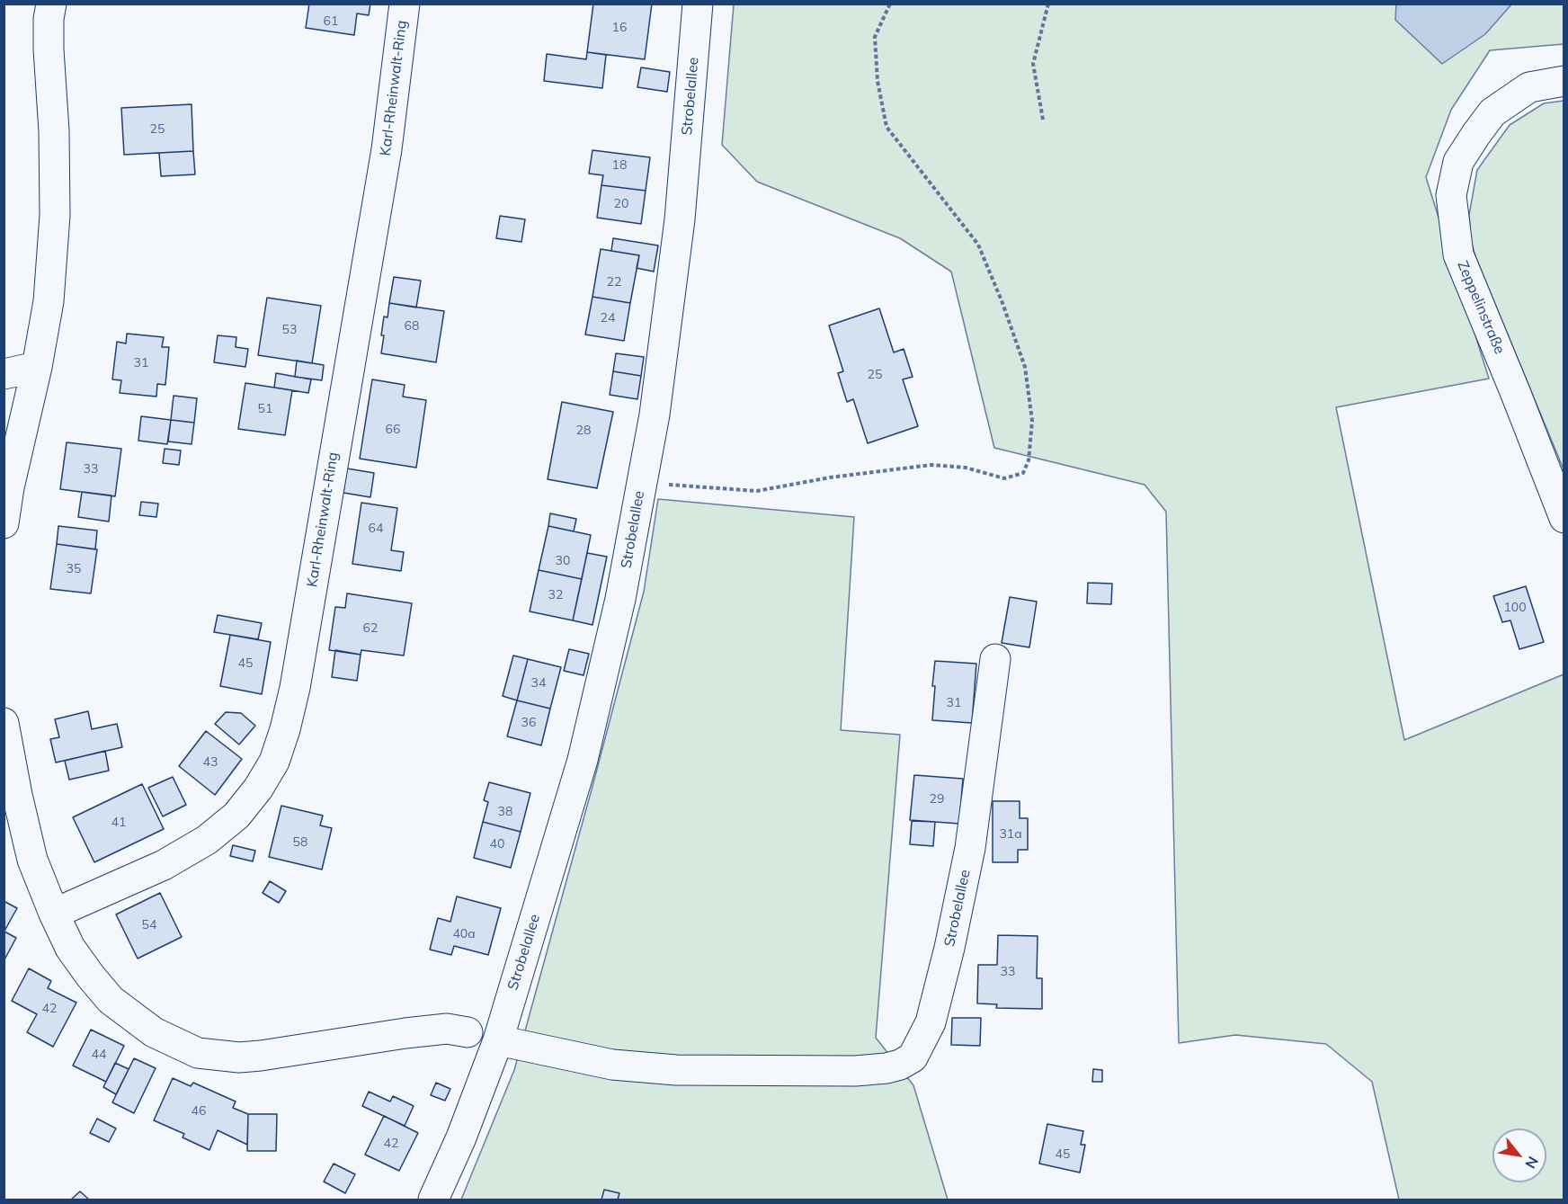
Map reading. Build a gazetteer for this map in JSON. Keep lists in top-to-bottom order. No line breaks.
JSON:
{"streets":{"street":["Karl-Rheinwalt-Ring","Strobelallee","Zeppelinstraße"]},"house_numbers":["61","16","25","18","20","22","24","68","53","31","25","51","66","28","33","64","30","35","32","100","62","45","34","31","36","43","29","38","41","31a","58","40","54","40a","33","42","44","46","42","45"],"north":"bottom right"}
